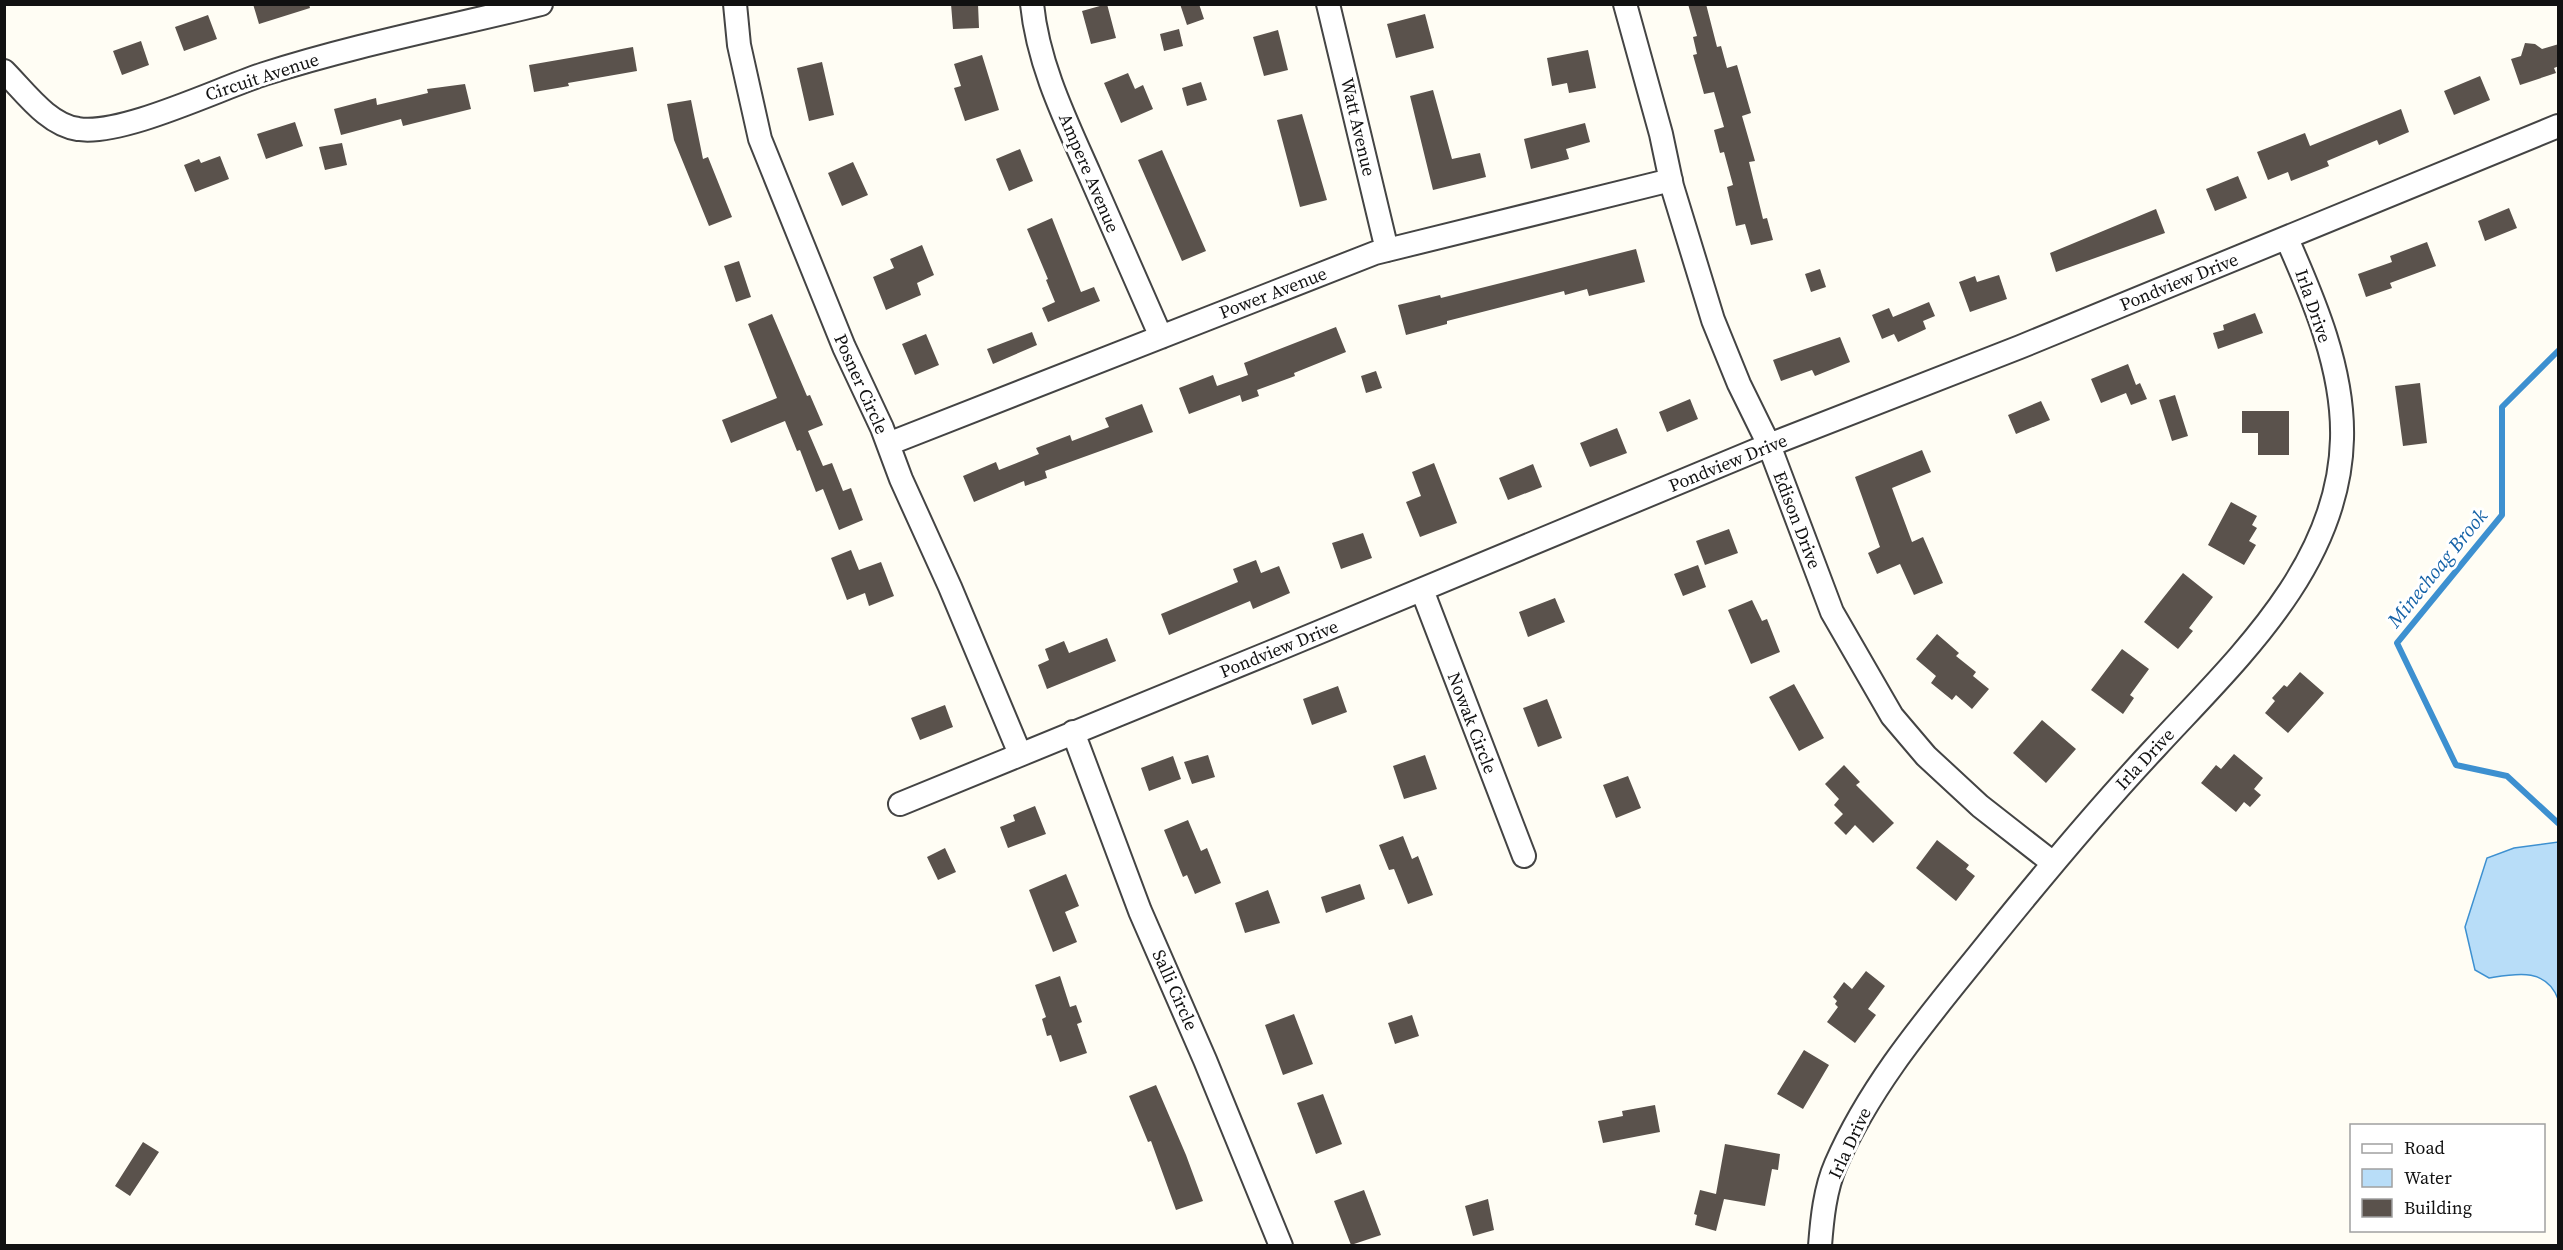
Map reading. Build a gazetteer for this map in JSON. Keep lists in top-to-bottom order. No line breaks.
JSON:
{"streets":{"street":["Circuit Avenue","Watt Avenue","Ampere Avenue","Pondview Drive","Power Avenue","Irla Drive","Posner Circle","Edison Drive","Nowak Circle","Salli Circle"]},"crossings":[["Watt Avenue","Power Avenue"],["Ampere Avenue","Power Avenue"],["Pondview Drive","Irla Drive"],["Pondview Drive","Posner Circle"],["Pondview Drive","Edison Drive"],["Pondview Drive","Nowak Circle"],["Pondview Drive","Salli Circle"],["Power Avenue","Posner Circle"],["Power Avenue","Edison Drive"],["Irla Drive","Edison Drive"]],"water":["Minechoag Brook"],"legend":["Road","Water","Building"]}
